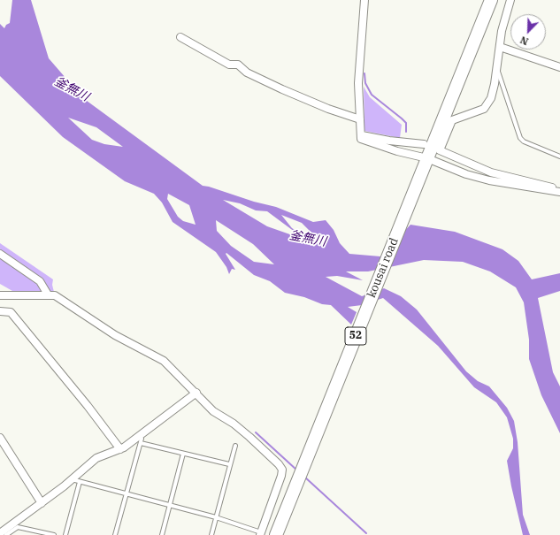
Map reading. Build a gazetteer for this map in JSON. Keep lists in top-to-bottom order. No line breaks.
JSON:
{"streets":{"highway":["kousai road","52"]},"water":["釜無川"],"north":"bottom left"}
